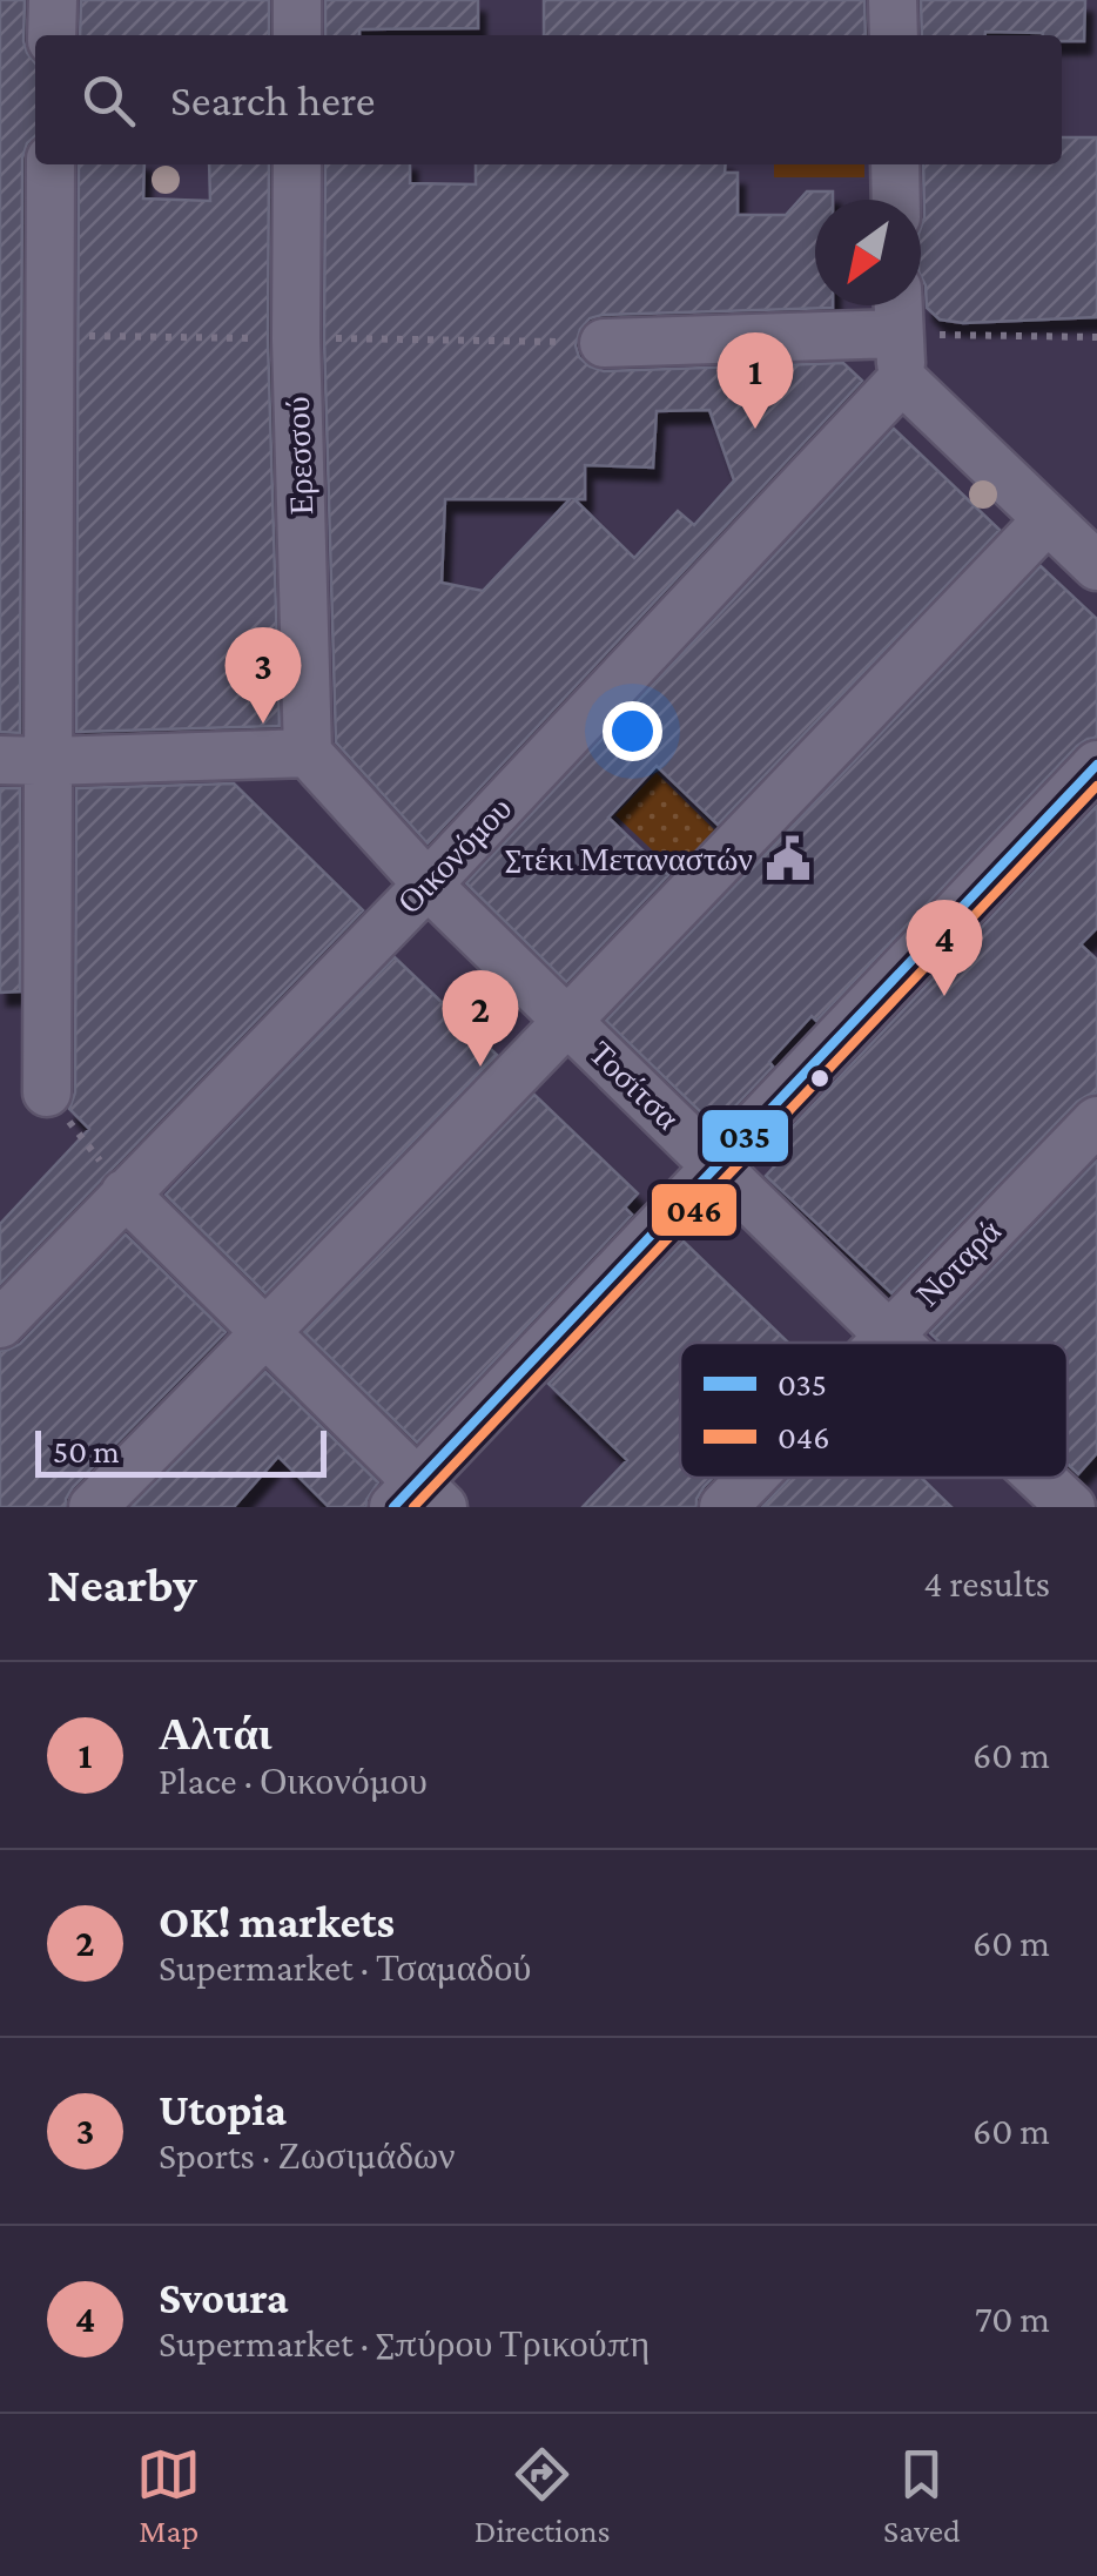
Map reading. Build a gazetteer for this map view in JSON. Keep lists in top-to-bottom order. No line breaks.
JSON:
{"streets":{"street":["Ερεσσού","Οικονόμου","Τοσίτσα","Νοταρά"]},"crossings":[["Ερεσσού","Τοσίτσα"],["Οικονόμου","Τοσίτσα"],["Τοσίτσα","Νοταρά"]],"places":{"public building":["Στέκι Μεταναστών"]},"lines":["transit line 035","transit line 046"],"legend":["035","046"],"scale_bar":"50 m","north":"bottom left","page":{"search":"Search here","pins":["1","3","4","2"],"scale":"50 m","heading":["Nearby","4 results"],"list":[{"mark":"1","name":"Αλτάι","note":"Place · Οικονόμου","value":"60 m"},{"mark":"2","name":"OK! markets","note":"Supermarket · Τσαμαδού","value":"60 m"},{"mark":"3","name":"Utopia","note":"Sports · Ζωσιμάδων","value":"60 m"},{"mark":"4","name":"Svoura","note":"Supermarket · Σπύρου Τρικούπη","value":"70 m"}],"nav":["Map","Directions","Saved"]}}
